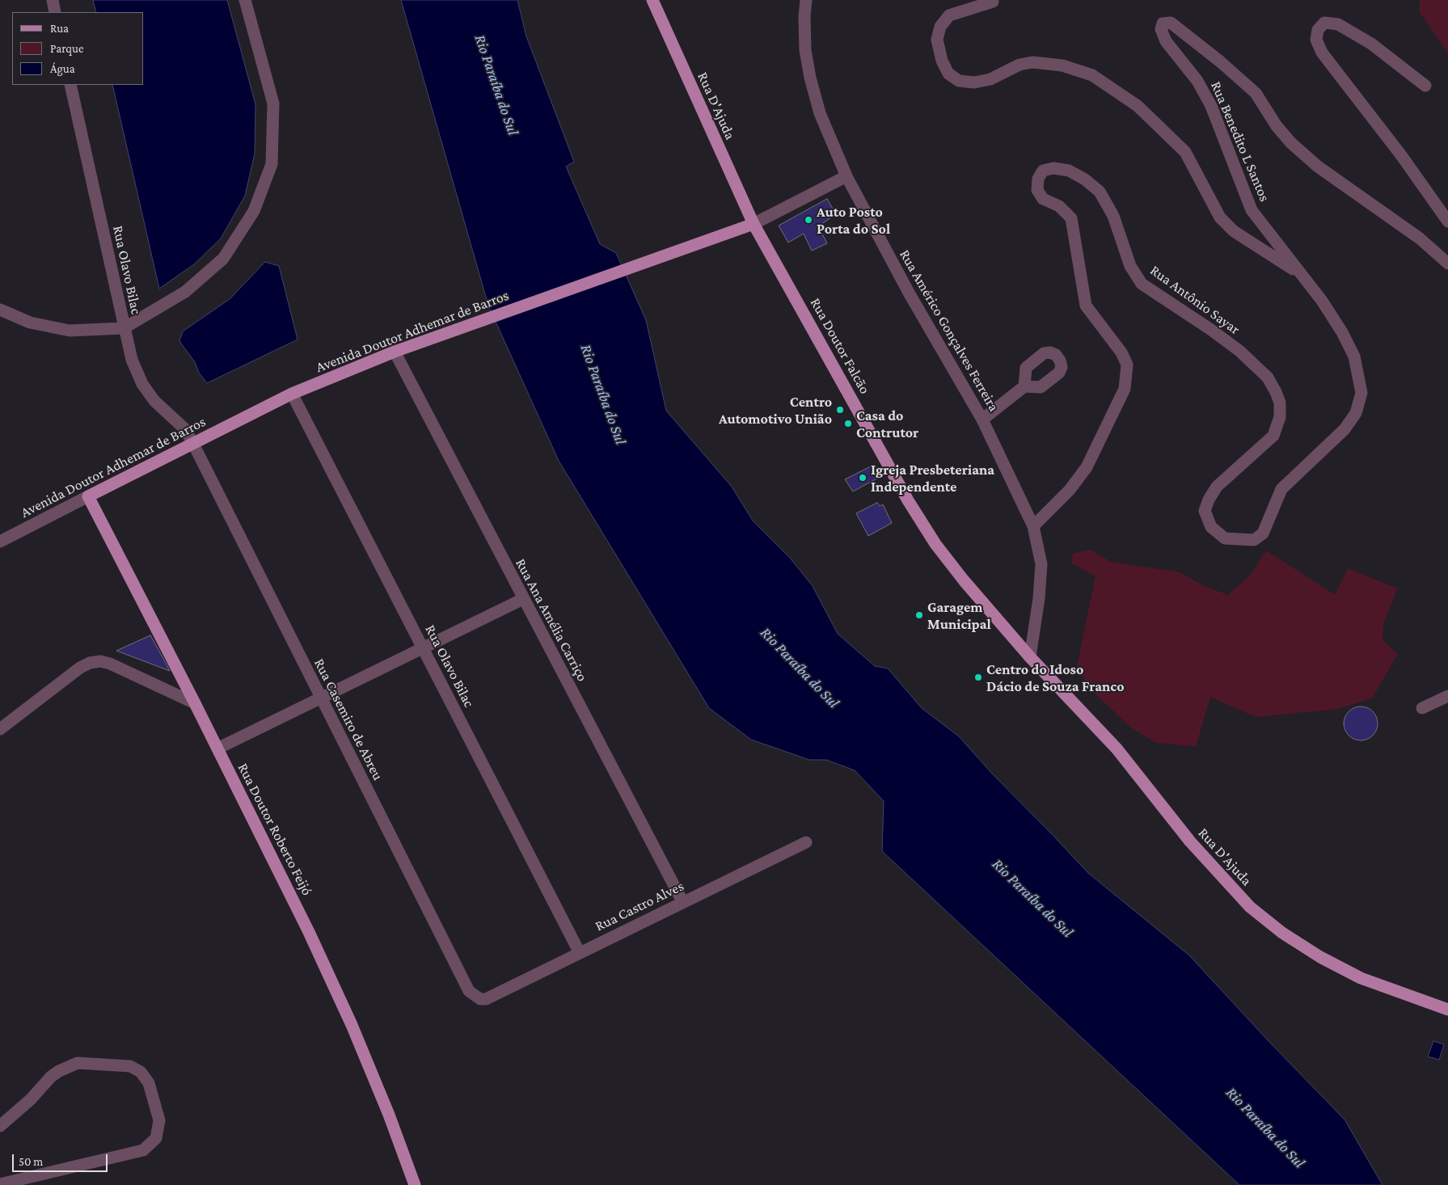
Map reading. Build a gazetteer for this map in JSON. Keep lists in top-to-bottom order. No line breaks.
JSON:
{"streets":{"main road":["Rua D'Ajuda","Avenida Doutor Adhemar de Barros","Rua Doutor Falcão","Rua Doutor Roberto Feijó"],"street":["Rua Benedito L Santos","Rua Olavo Bilac","Rua Antônio Sayar","Rua Américo Gonçalves Ferreira","Rua Ana Amélia Carriço","Rua Casemiro de Abreu","Rua Castro Alves"]},"crossings":[["Rua D'Ajuda","Rua Américo Gonçalves Ferreira"],["Rua D'Ajuda","Avenida Doutor Adhemar de Barros"],["Rua D'Ajuda","Rua Doutor Falcão"],["Rua Benedito L Santos","Rua Antônio Sayar"],["Rua Olavo Bilac","Avenida Doutor Adhemar de Barros"],["Rua Olavo Bilac","Rua Casemiro de Abreu"],["Rua Olavo Bilac","Rua Castro Alves"],["Rua Antônio Sayar","Rua Américo Gonçalves Ferreira"],["Rua Américo Gonçalves Ferreira","Avenida Doutor Adhemar de Barros"],["Rua Américo Gonçalves Ferreira","Rua Doutor Falcão"],["Avenida Doutor Adhemar de Barros","Rua Doutor Falcão"],["Avenida Doutor Adhemar de Barros","Rua Ana Amélia Carriço"],["Avenida Doutor Adhemar de Barros","Rua Casemiro de Abreu"],["Avenida Doutor Adhemar de Barros","Rua Doutor Roberto Feijó"],["Rua Ana Amélia Carriço","Rua Castro Alves"],["Rua Casemiro de Abreu","Rua Castro Alves"]],"water":["Rio Paraíba do Sul"],"places":["Auto Posto Porta do Sol","Centro Automotivo União","Casa do Contrutor","Igreja Presbeteriana Independente","Garagem Municipal","Centro do Idoso Dácio de Souza Franco"],"legend":["Rua","Parque","Água"],"scale_bar":"50 m"}
